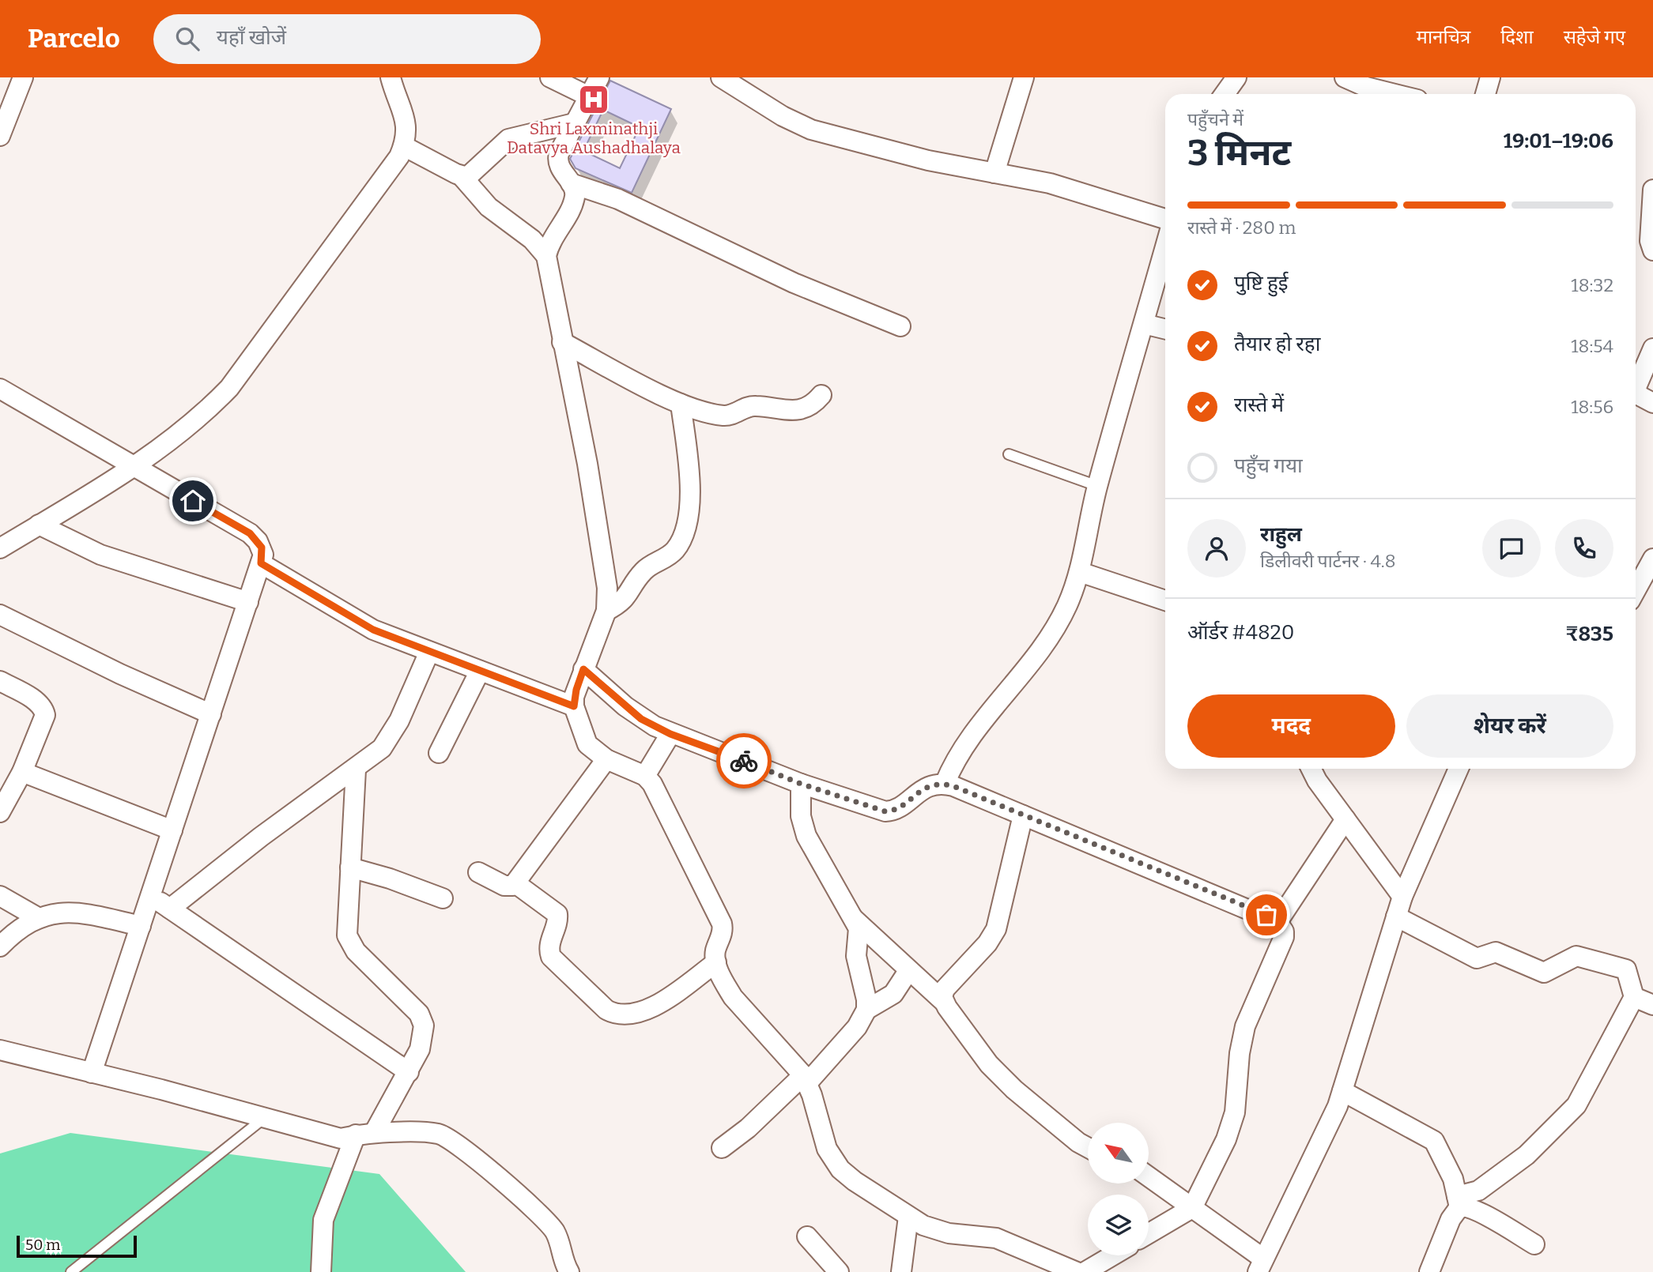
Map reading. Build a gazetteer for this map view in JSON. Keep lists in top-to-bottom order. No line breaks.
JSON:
{"places":{"hospital":["Shri Laxminathji Datavya Aushadhalaya"]},"scale_bar":"50 m","north":"top left","page":{"header":"Parcelo","search":"यहाँ खोजें","nav":["मानचित्र","दिशा","सहेजे गए"],"heading":["3 मिनट","पहुँचने में","19:01–19:06"],"panel":["राहुल","डिलीवरी पार्टनर · 4.8","ऑर्डर #4820","₹835"],"bar":"रास्ते में · 280 m","list":[["पुष्टि हुई","18:32"],["तैयार हो रहा","18:54"],["रास्ते में","18:56"],"पहुँच गया"],"buttons":["मदद","शेयर करें"],"scale":"50 m"}}
